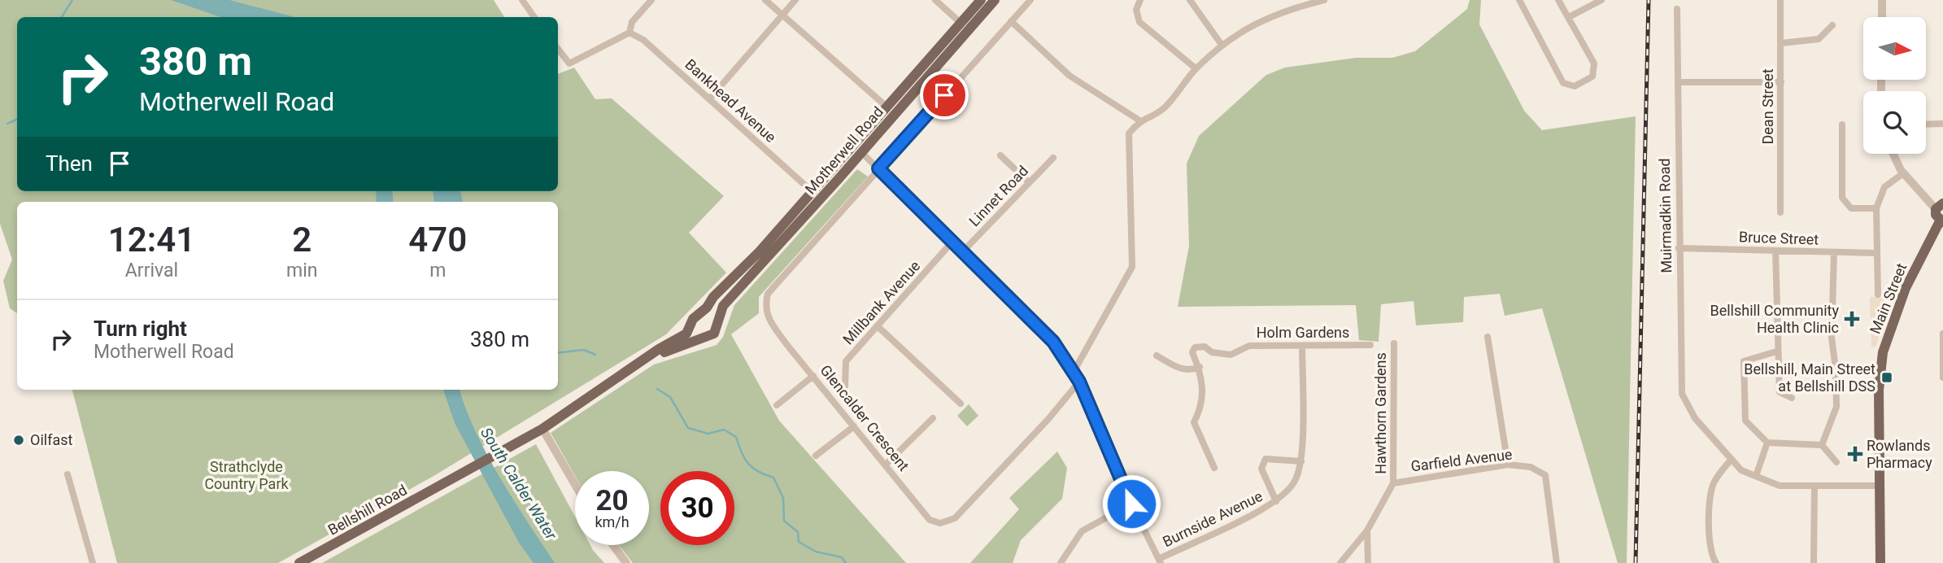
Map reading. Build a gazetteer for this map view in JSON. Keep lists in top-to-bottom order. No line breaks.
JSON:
{"streets":{"main road":["Motherwell Road","Main Street","Bellshill Road"],"street":["Bankhead Avenue","Dean Street","Linnet Road","Muirmadkin Road","Bruce Street","Millbank Avenue","Holm Gardens","Hawthorn Gardens","Glencalder Crescent","Garfield Avenue","Burnside Avenue"]},"crossings":[["Bankhead Avenue","Motherwell Road"],["Muirmadkin Road","Bruce Street"],["Muirmadkin Road","Main Street"],["Bruce Street","Main Street"],["Holm Gardens","Burnside Avenue"],["Hawthorn Gardens","Garfield Avenue"]],"water":["South Calder Water"],"parks":["Strathclyde Country Park"],"places":{"health":["Bellshill Community Health Clinic","Rowlands Pharmacy"],"transit":["Bellshill, Main Street at Bellshill DSS"],"other":["Oilfast"]},"north":"right","page":{"turn":["380 m","Motherwell Road"],"then":"Then","eta":["12:41","Arrival","2","min","470","m"],"list":[{"name":"Turn right","note":"Motherwell Road","value":"380 m"}],"speed":"20 km/h","limit":"30"}}
